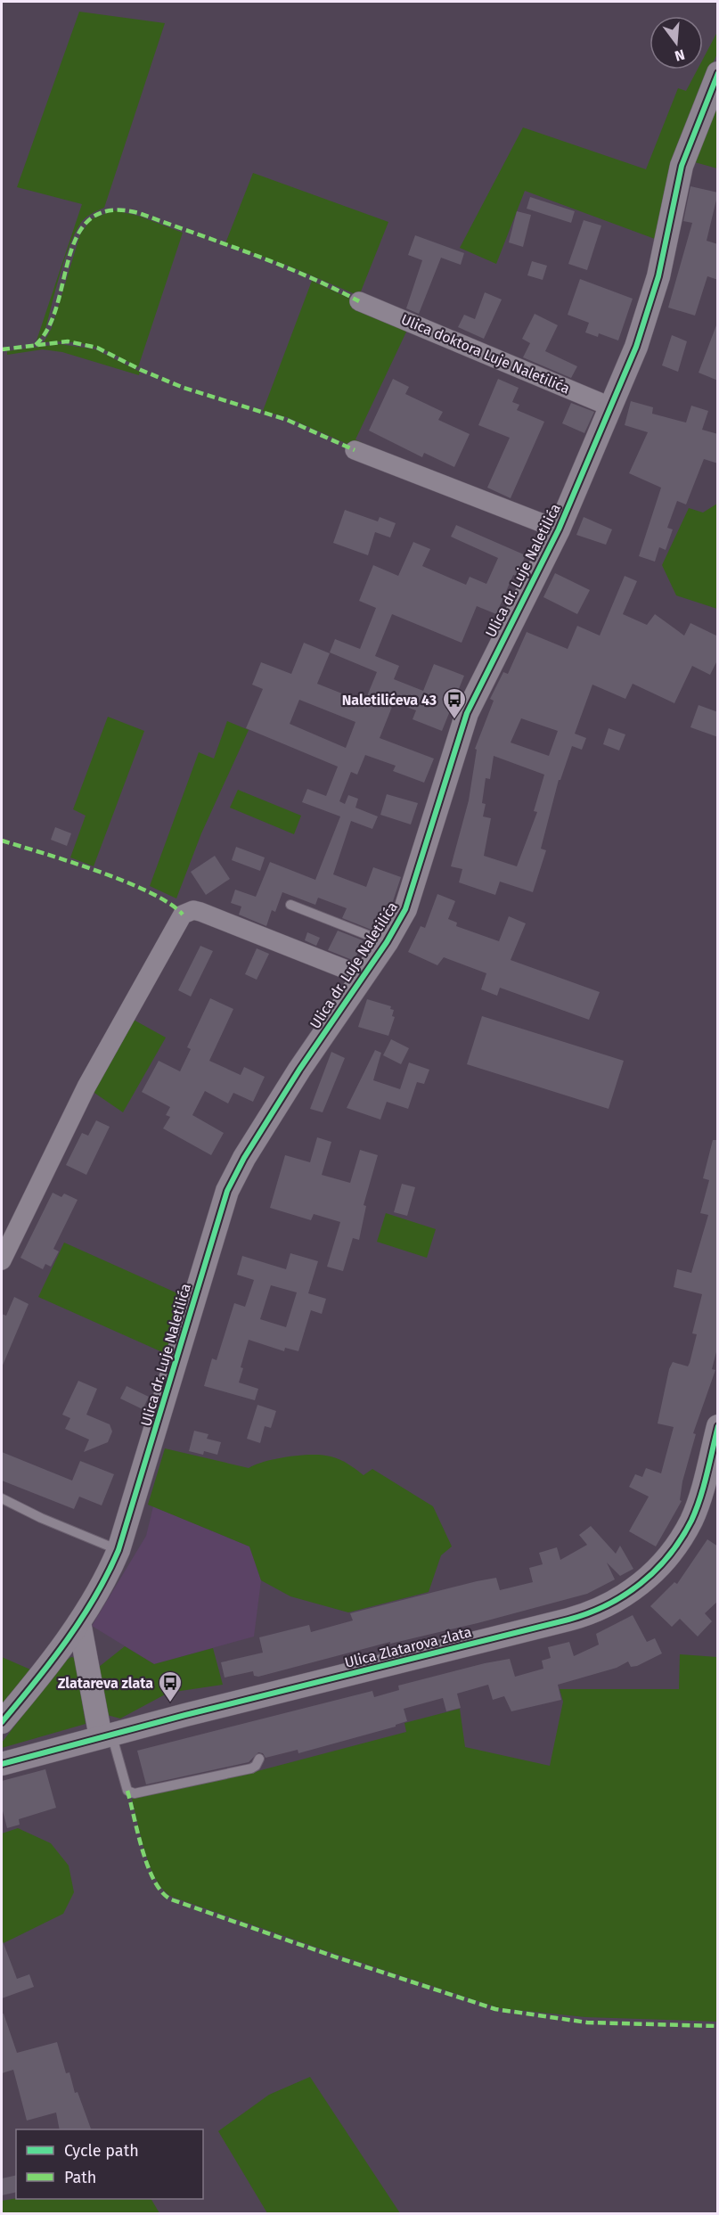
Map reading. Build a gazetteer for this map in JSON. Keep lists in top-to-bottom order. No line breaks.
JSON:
{"streets":{"street":["Ulica doktora Luje Naletilića","Ulica dr. Luje Naletilića","Ulica Zlatarova zlata"]},"crossings":[["Ulica doktora Luje Naletilića","Ulica dr. Luje Naletilića"]],"places":{"bus stop":["Naletilićeva 43","Zlatareva zlata"]},"legend":["Cycle path","Path"],"north":"bottom"}
